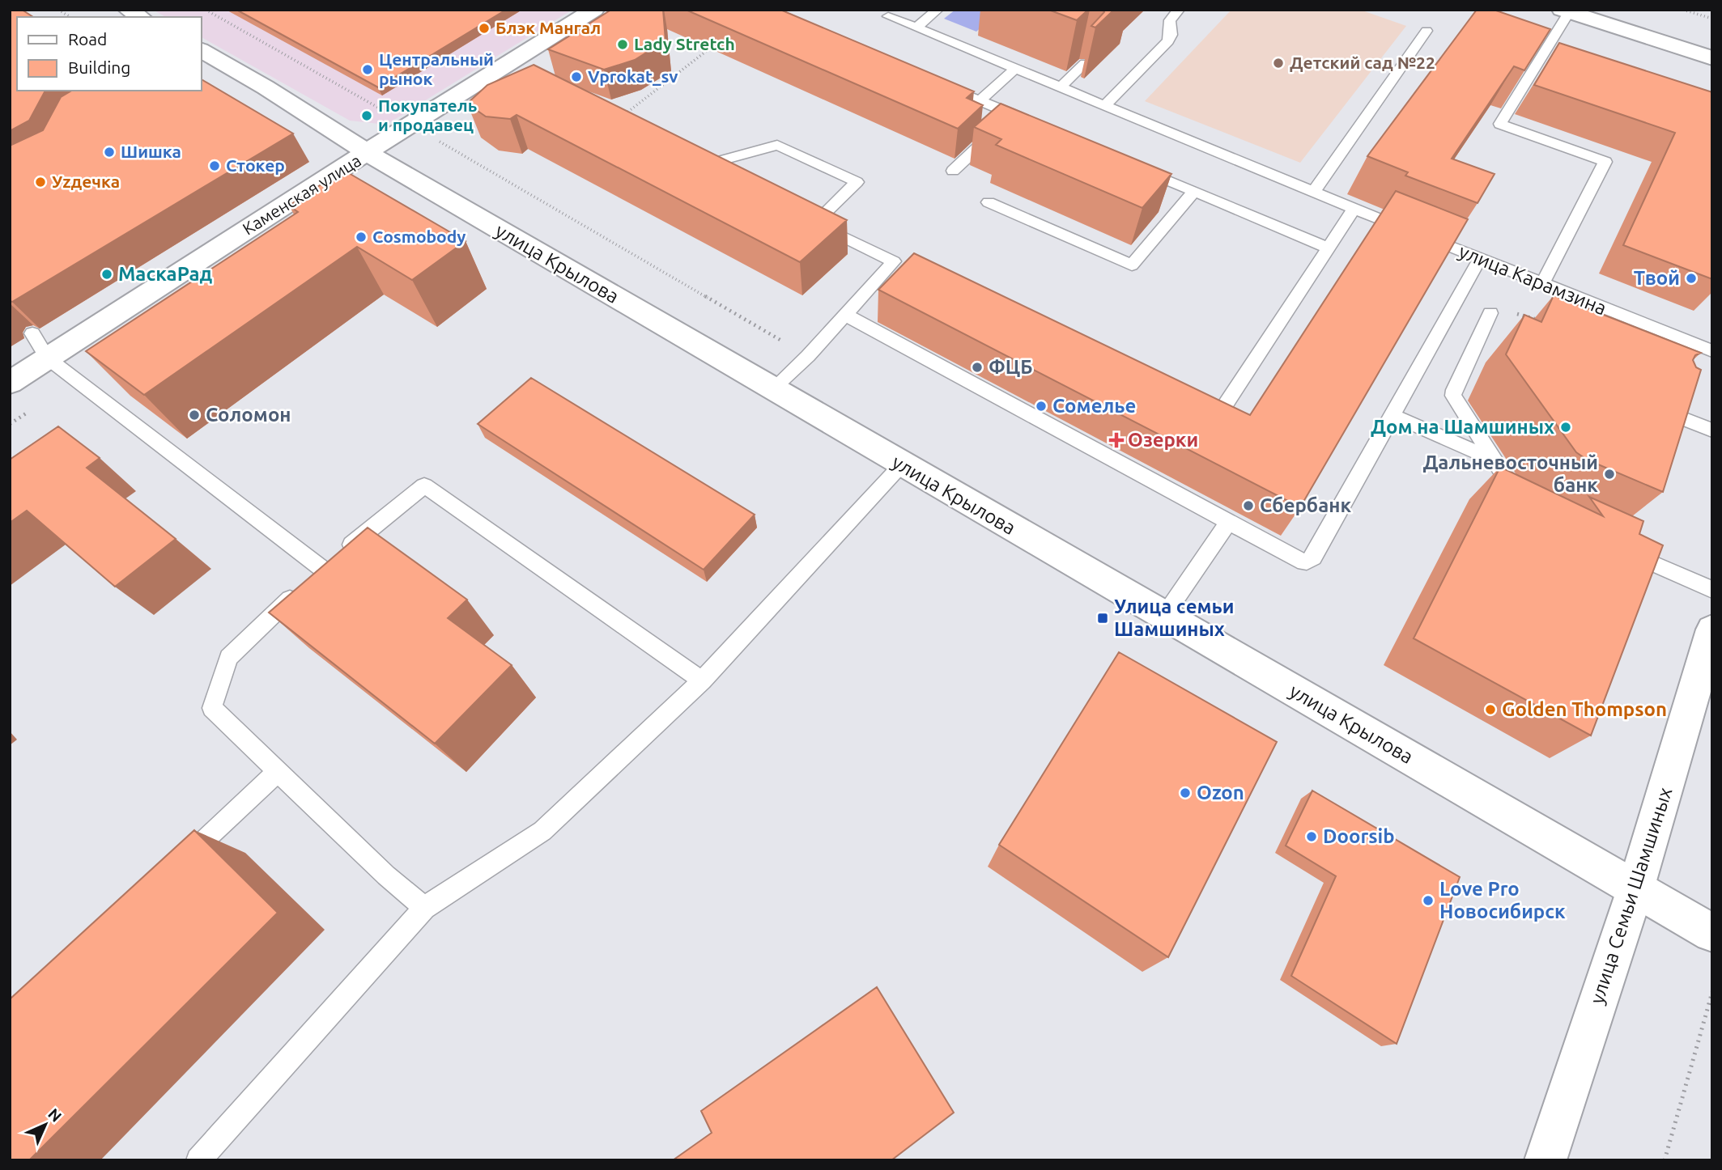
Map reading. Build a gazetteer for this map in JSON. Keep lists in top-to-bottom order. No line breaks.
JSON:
{"streets":{"street":["Каменская улица","улица Крылова","улица Семьи Шамшиных"],"lane":["улица Карамзина"]},"crossings":[["Каменская улица","улица Крылова"],["улица Крылова","улица Семьи Шамшиных"]],"places":{"other":["Блэк Мангал","Lady Stretch","Детский сад №22","Центральный рынок","Vprokat_sv","Покупатель и продавец","Шишка","Стокер","Уzдечка","Cosmobody","МаскаРад","Твой","ФЦБ","Сомелье","Соломон","Дом на Шамшиных","Дальневосточный банк","Сбербанк","Golden Thompson","Ozon","Doorsib","Love Pro Новосибирск"],"health":["Озерки"],"transit":["Улица семьи Шамшиных"]},"legend":["Road","Building"],"north":"top right"}
